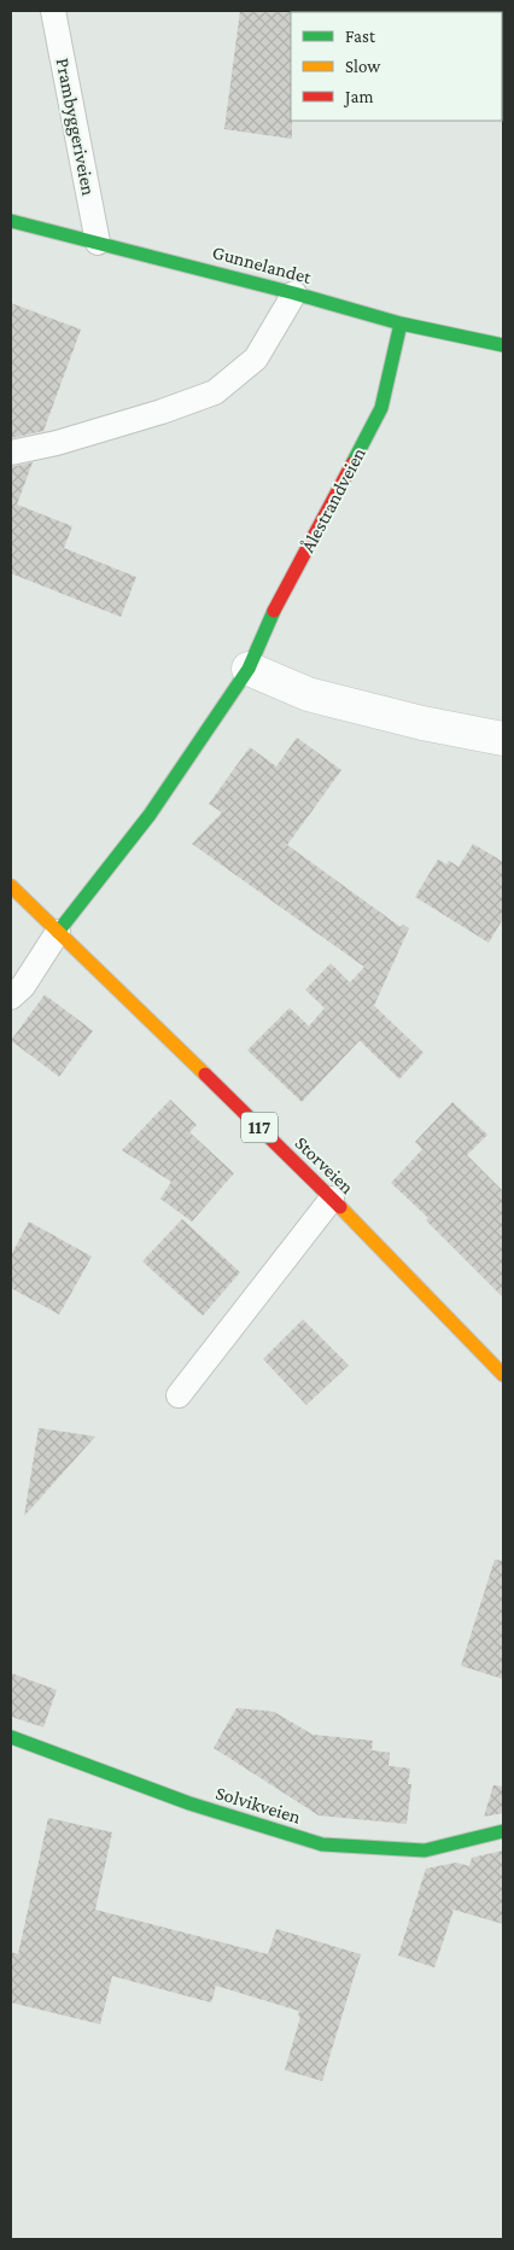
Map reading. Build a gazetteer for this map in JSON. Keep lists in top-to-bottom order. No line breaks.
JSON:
{"streets":{"street":["Gunnelandet","Ålestrandveien","117","Storveien","Solvikveien"],"lane":["Prambyggeriveien"]},"crossings":[["Prambyggeriveien","Gunnelandet"],["Gunnelandet","Ålestrandveien"],["Ålestrandveien","Storveien"]],"legend":["Fast","Slow","Jam"]}
